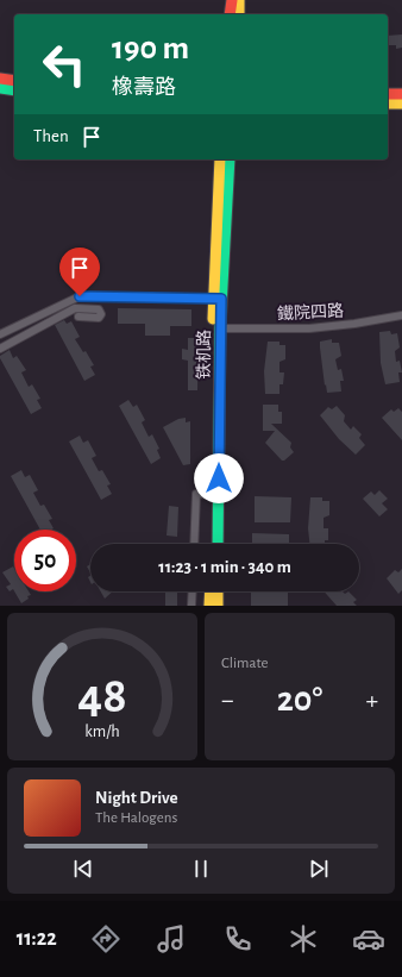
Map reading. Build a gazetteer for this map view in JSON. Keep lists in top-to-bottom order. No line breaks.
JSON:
{"streets":{"main road":["铁机路"],"street":["鐵院四路"]},"crossings":[["鐵院四路","铁机路"]],"page":{"turn":["190 m","橡壽路"],"then":"Then","limit":"50","trip":"11:23 · 1 min · 340 m","tile":"Climate","heat":["−","20°","+"],"song":["Night Drive","The Halogens"],"tabs":"11:22","gauge":["48","km/h"]}}
